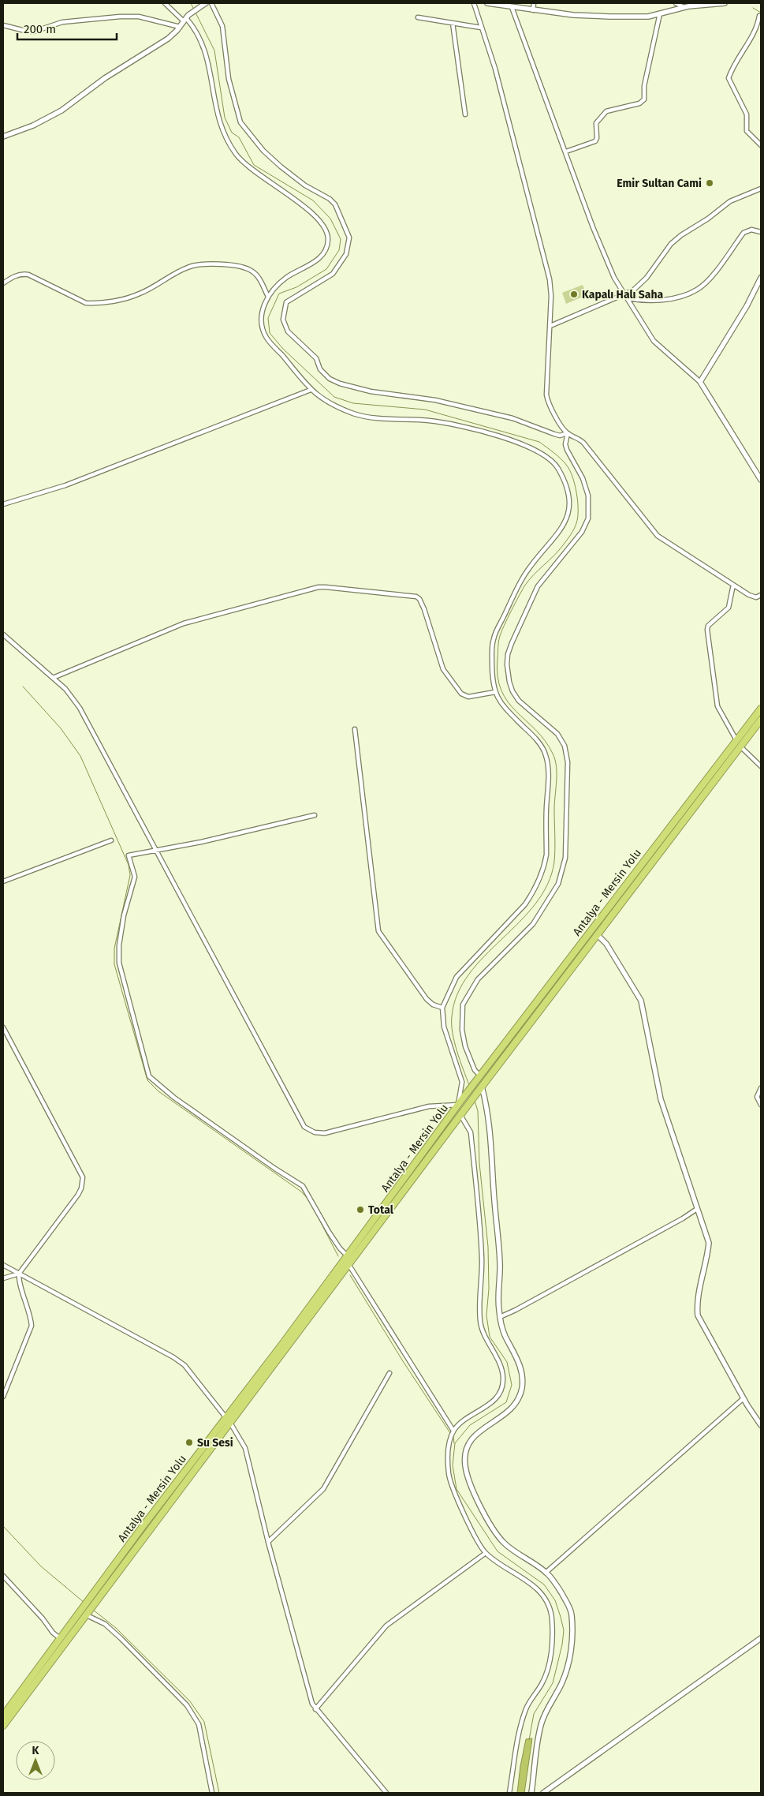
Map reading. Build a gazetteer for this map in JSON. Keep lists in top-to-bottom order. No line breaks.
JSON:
{"streets":{"highway":["Antalya - Mersin Yolu"]},"places":["Emir Sultan Cami","Kapalı Halı Saha","Total","Su Sesi"],"scale_bar":"200 m","north":"top"}
